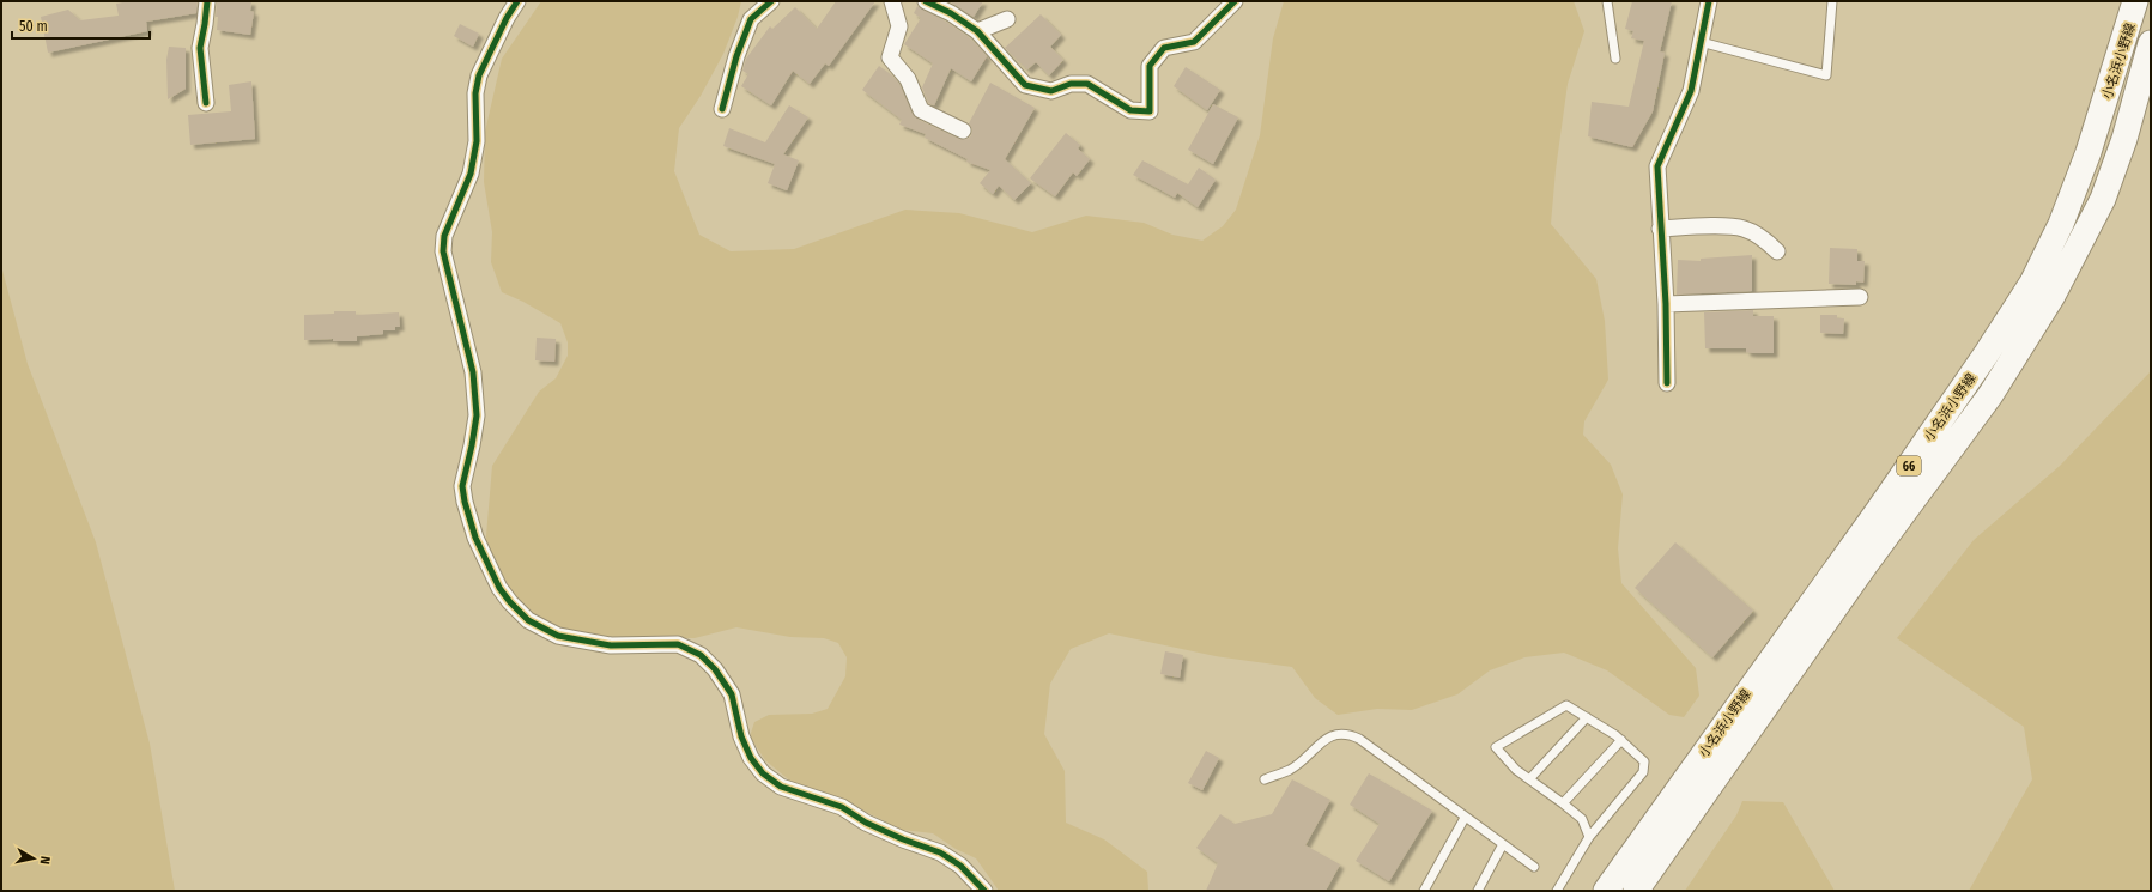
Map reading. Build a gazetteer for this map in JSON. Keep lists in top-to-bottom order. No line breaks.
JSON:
{"streets":{"main road":["小名浜小野線","66"]},"scale_bar":"50 m","north":"right"}
